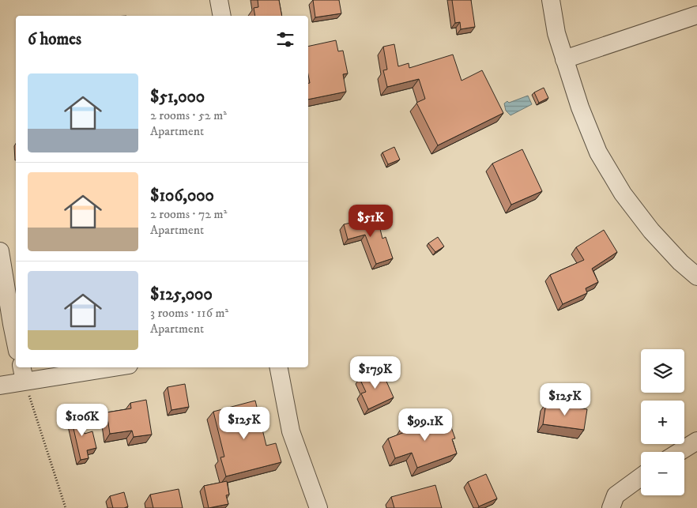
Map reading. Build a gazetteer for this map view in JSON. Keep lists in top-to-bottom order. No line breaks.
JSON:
{"page":{"heading":"6 homes","list":[{"name":"$51,000","note":"2 rooms · 52 m² · Apartment"},{"name":"$106,000","note":"2 rooms · 72 m² · Apartment"},{"name":"$125,000","note":"3 rooms · 116 m² · Apartment"}],"price":["$51K","$179K","$125K","$106K","$125K","$99.1K"],"map_buttons":["+","−"]}}
